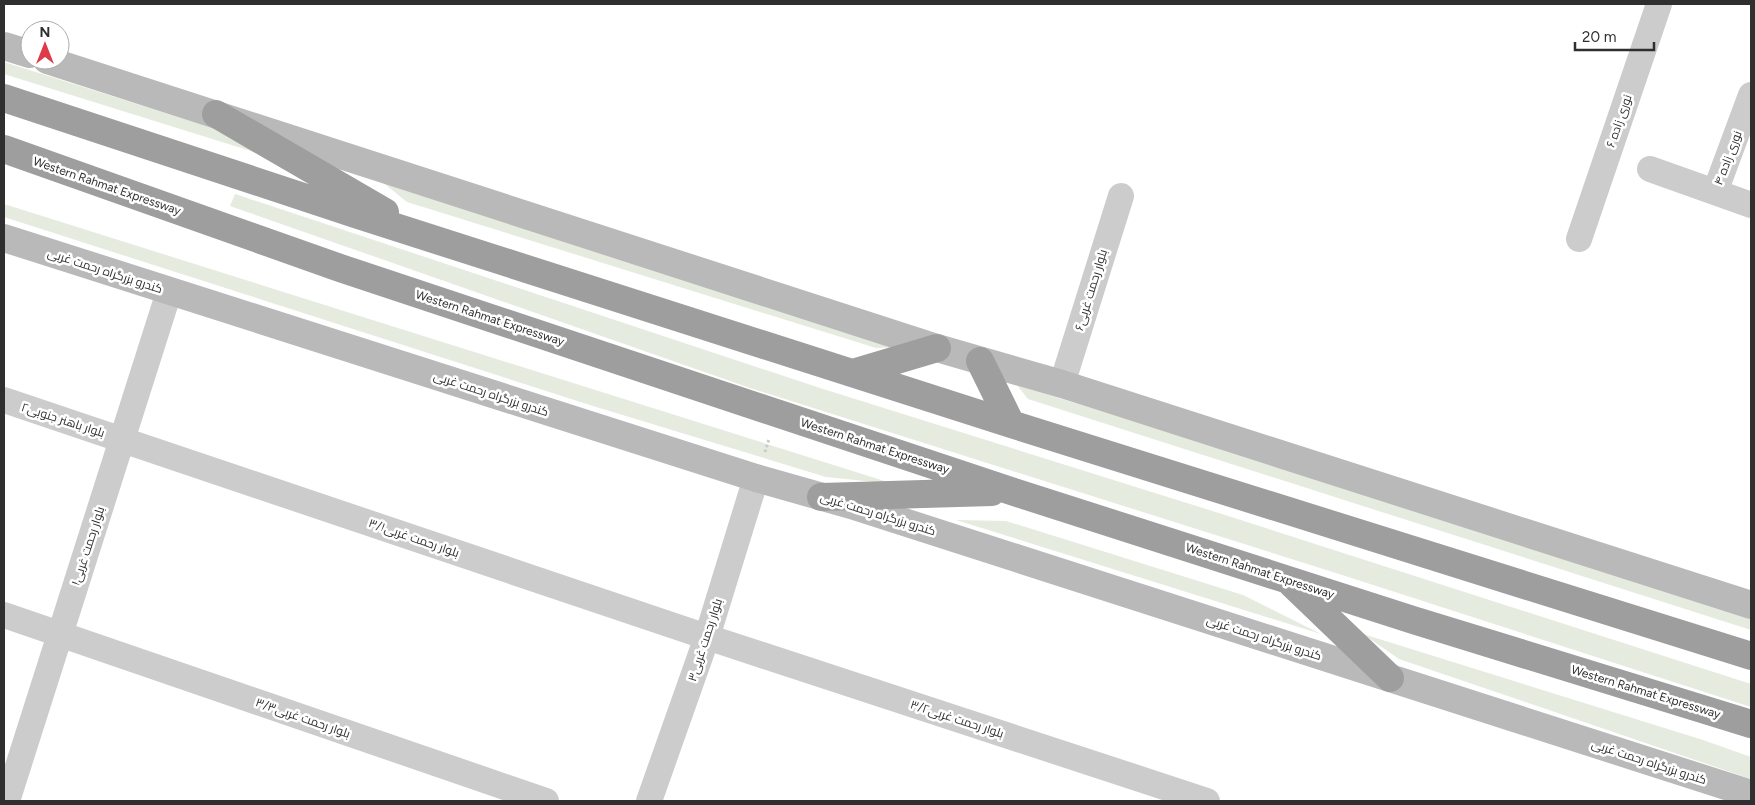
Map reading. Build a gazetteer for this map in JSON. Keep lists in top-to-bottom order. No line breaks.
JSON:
{"streets":{"highway":["Western Rahmat Expressway"],"main road":["کندرو بزرگراه رحمت غربی"],"street":["نوری زاده ۶","نوری زاده ۴","بلوار رحمت غربی۶","بلوار باهنر جنوبی۲","بلوار رحمت غربی۳/۱","بلوار رحمت غربی۱","بلوار رحمت غربی۳","بلوار رحمت غربی۳/۳","بلوار رحمت غربی۳/۲"]},"crossings":[["کندرو بزرگراه رحمت غربی","بلوار رحمت غربی۱"],["کندرو بزرگراه رحمت غربی","بلوار رحمت غربی۳"],["بلوار باهنر جنوبی۲","بلوار رحمت غربی۳/۱"],["بلوار باهنر جنوبی۲","بلوار رحمت غربی۱"],["بلوار رحمت غربی۳/۱","بلوار رحمت غربی۱"],["بلوار رحمت غربی۳/۱","بلوار رحمت غربی۳"],["بلوار رحمت غربی۳/۱","بلوار رحمت غربی۳/۲"],["بلوار رحمت غربی۱","بلوار رحمت غربی۳/۳"],["بلوار رحمت غربی۳","بلوار رحمت غربی۳/۲"]],"scale_bar":"20 m","north":"top"}
